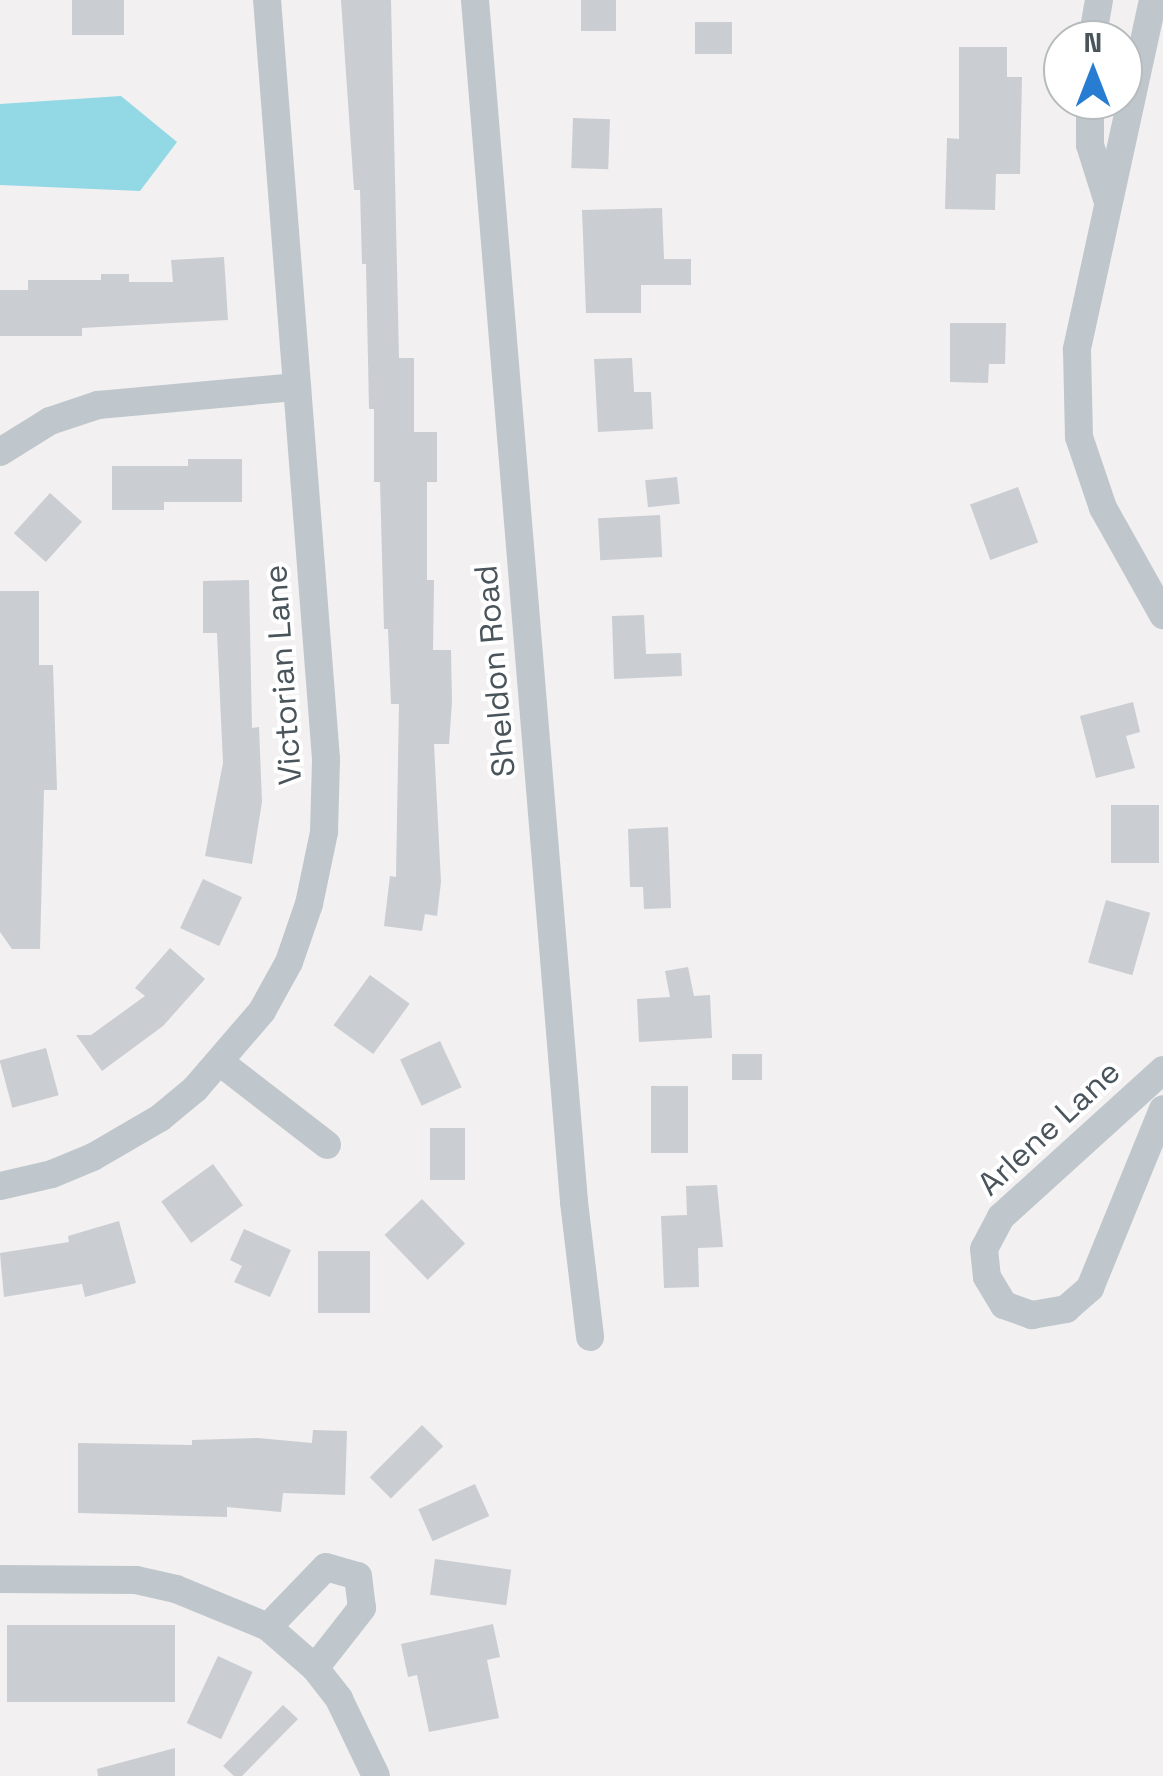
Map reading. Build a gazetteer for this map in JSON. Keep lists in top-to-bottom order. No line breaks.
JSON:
{"streets":{"street":["Sheldon Road","Victorian Lane","Arlene Lane"]},"north":"top"}
